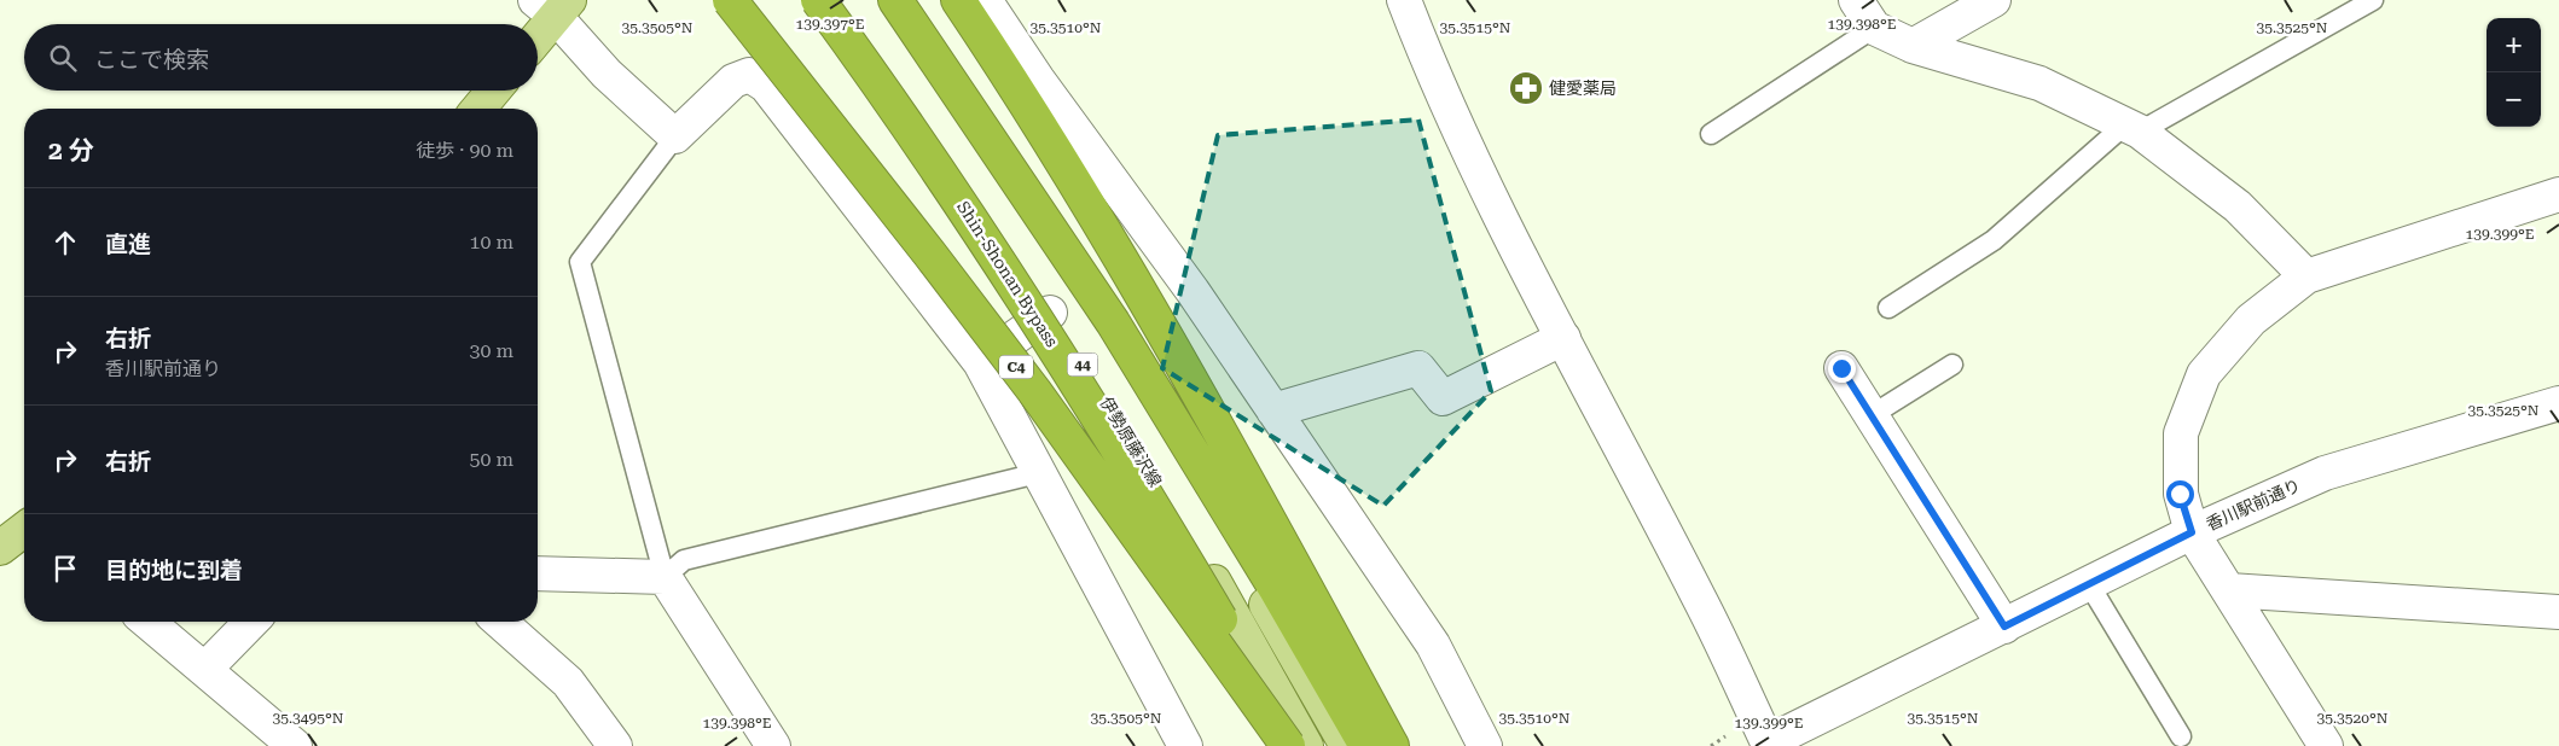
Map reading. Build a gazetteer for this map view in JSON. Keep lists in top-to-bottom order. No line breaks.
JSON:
{"streets":{"highway":["Shin-Shonan Bypass","C4"],"main road":["44","伊勢原藤沢線"],"street":["香川駅前通り"]},"places":{"pharmacy":["健愛薬局"]},"page":{"map_buttons":["+","−"],"search":"ここで検索","heading":["2 分","徒歩 · 90 m"],"list":[["直進","10 m"],["右折","香川駅前通り","30 m"],["右折","50 m"],"目的地に到着"]},"coordinates":["139.397°E","139.398°E","35.3505°N","35.3510°N","35.3515°N","35.3525°N","139.399°E","35.3495°N","35.3520°N"]}
